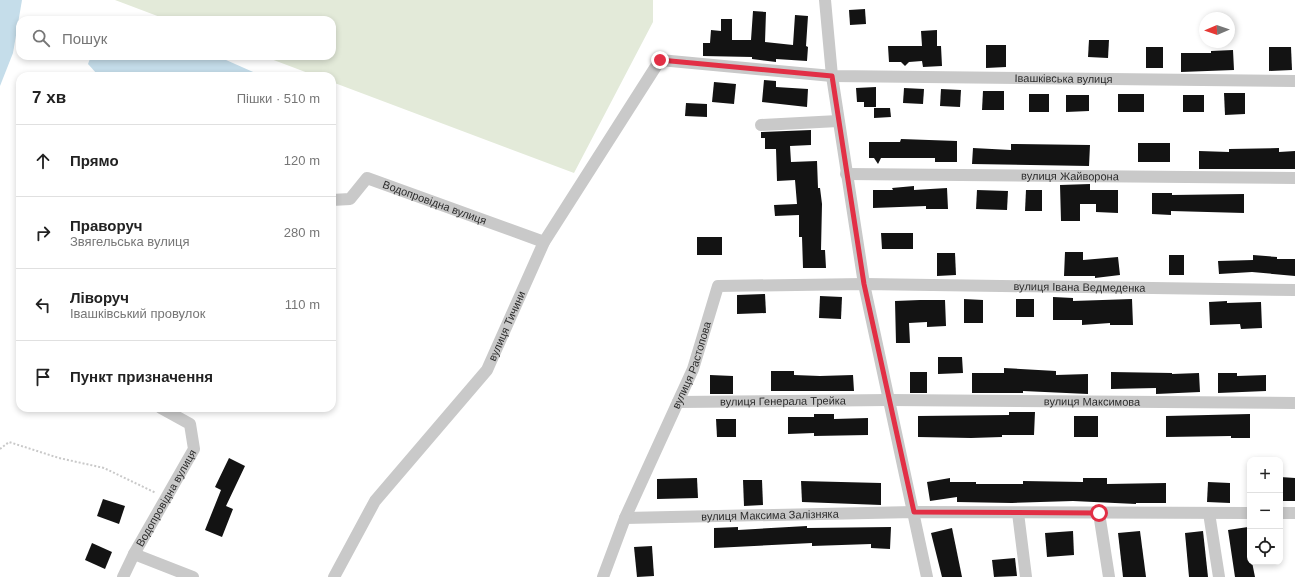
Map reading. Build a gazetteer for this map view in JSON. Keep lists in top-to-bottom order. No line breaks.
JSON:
{"streets":{"street":["Івашківська вулиця","вулиця Жайворона","Водопровідна вулиця","вулиця Івана Ведмеденка","вулиця Тичини","вулиця Растопова","вулиця Генерала Трейка","вулиця Максимова","вулиця Максима Залізняка"]},"crossings":[["Івашківська вулиця","вулиця Тичини"],["Водопровідна вулиця","вулиця Тичини"],["вулиця Івана Ведмеденка","вулиця Растопова"],["вулиця Растопова","вулиця Генерала Трейка"],["вулиця Растопова","вулиця Максима Залізняка"],["вулиця Генерала Трейка","вулиця Максимова"]],"north":"left","page":{"search":"Пошук","heading":["7 хв","Пішки · 510 m"],"list":[["Прямо","120 m"],["Праворуч","Звягельська вулиця","280 m"],["Ліворуч","Івашківський провулок","110 m"],"Пункт призначення"],"map_buttons":["+","−"]}}
